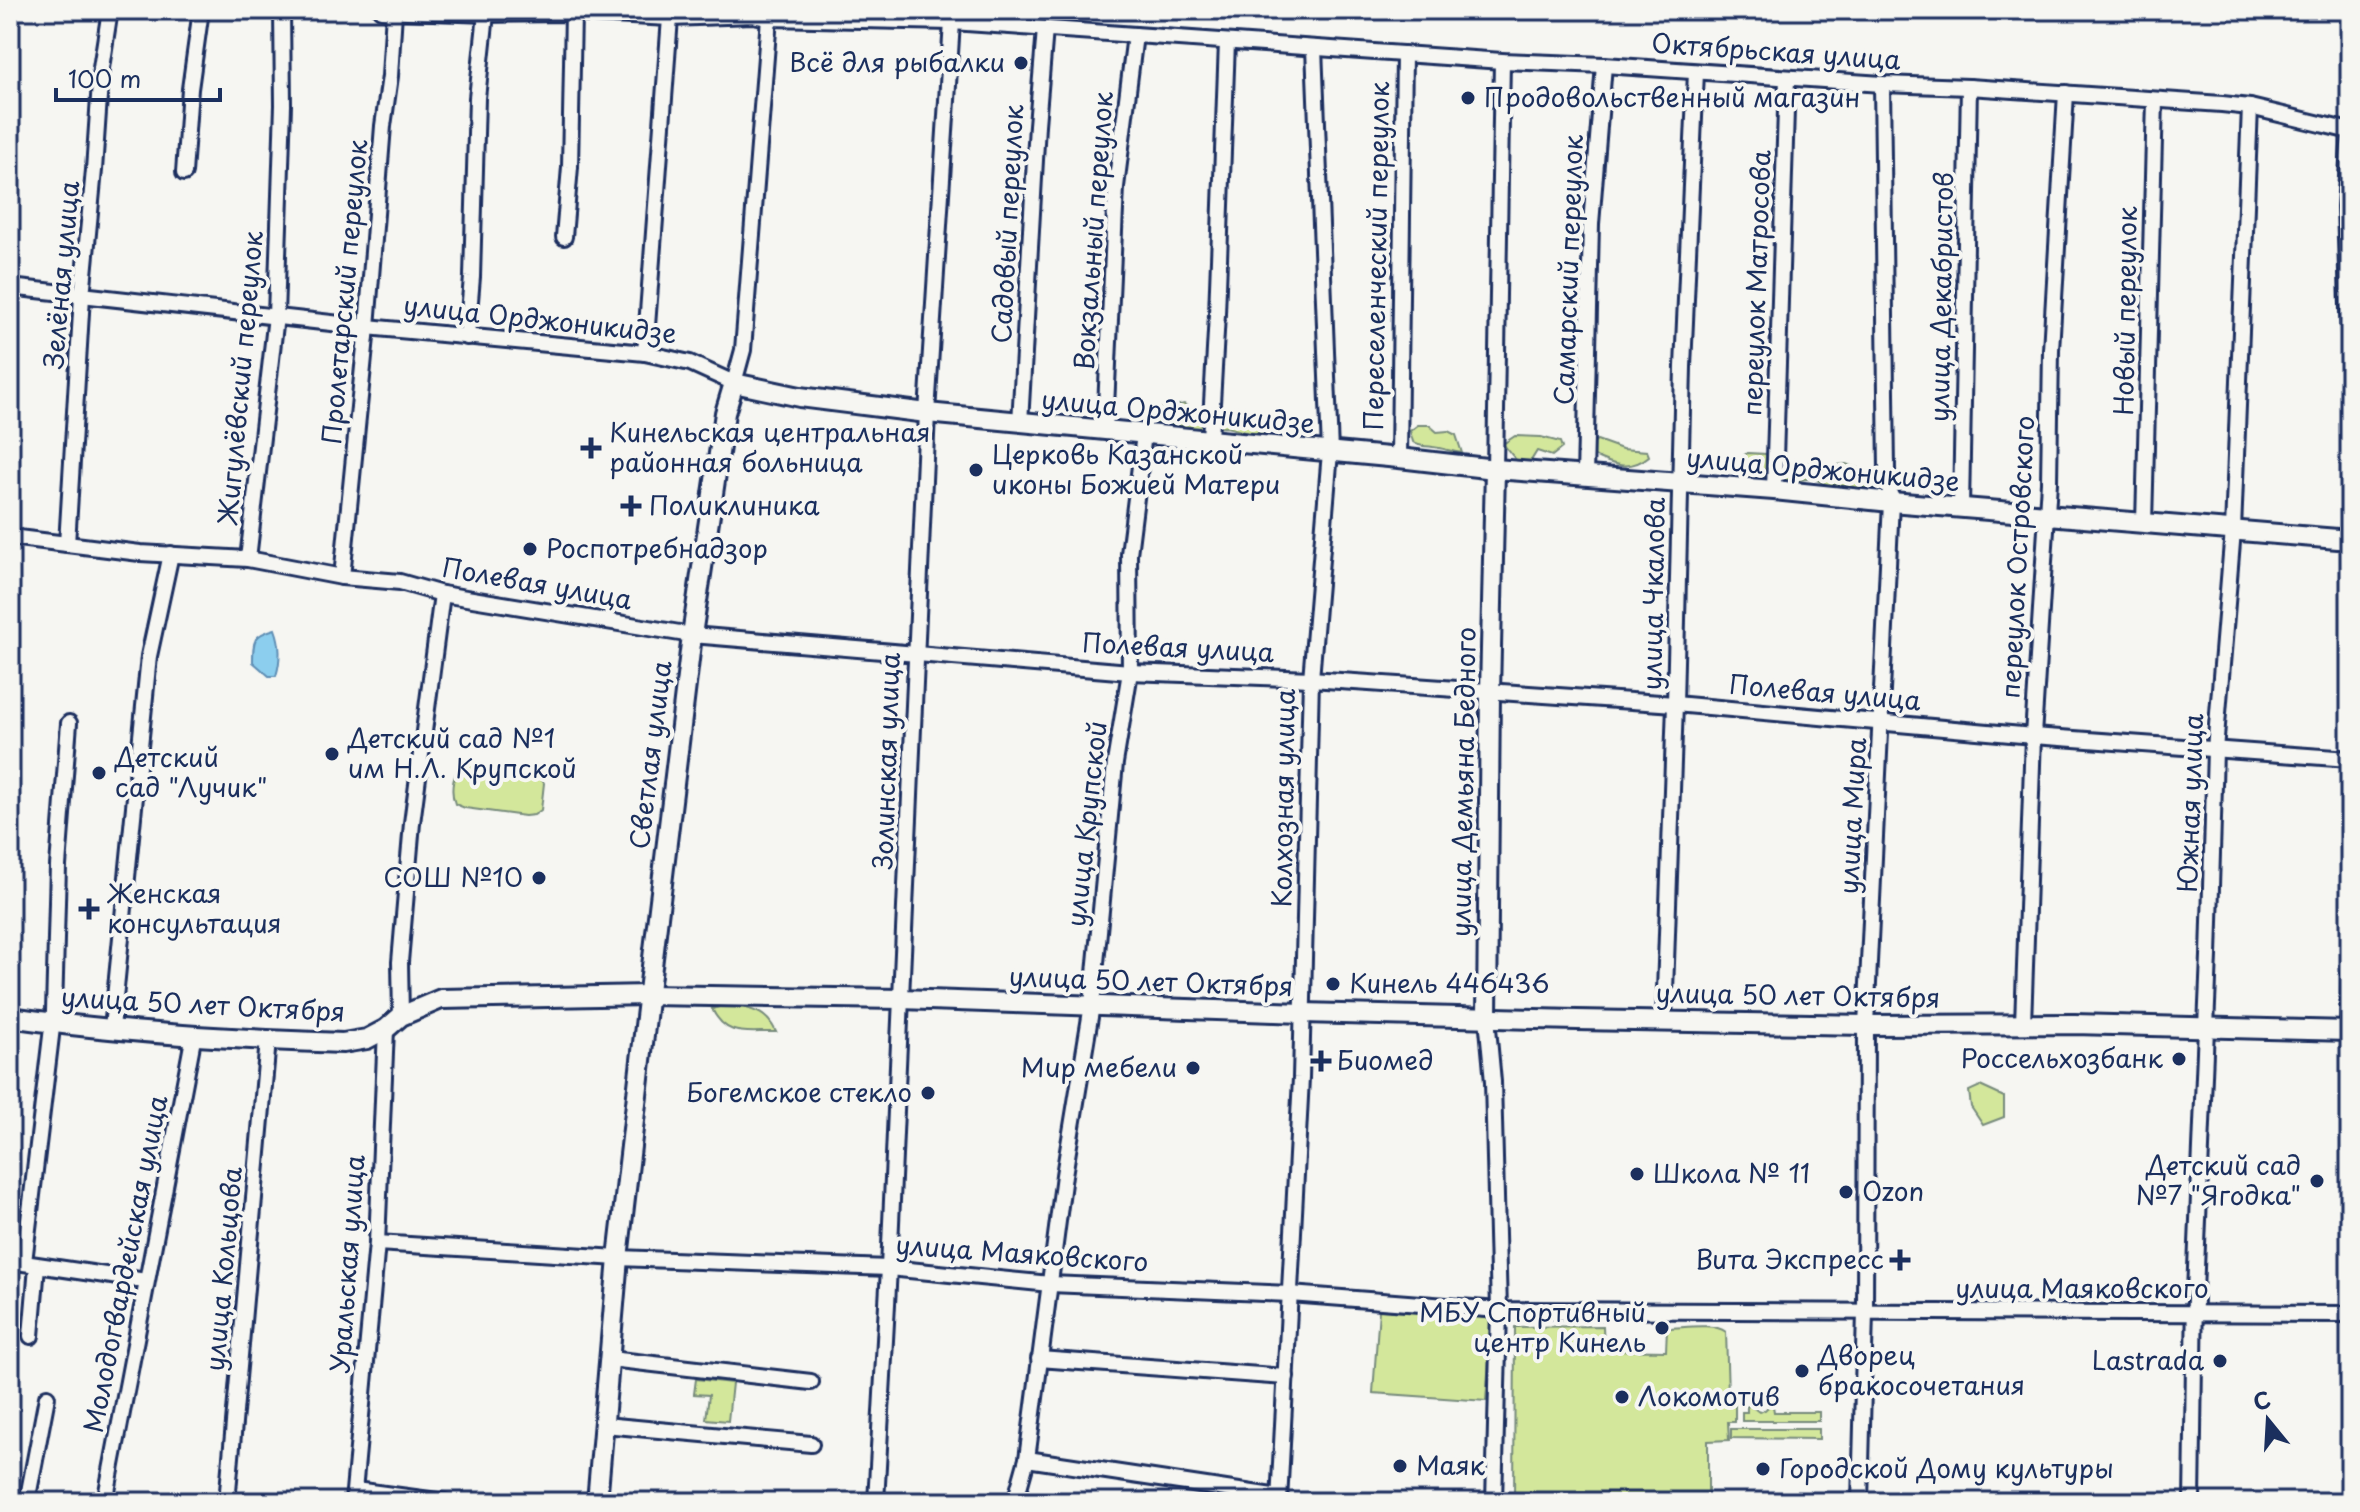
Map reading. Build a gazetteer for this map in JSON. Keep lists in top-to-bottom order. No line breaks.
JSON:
{"streets":{"main road":["улица Орджоникидзе","Светлая улица","улица Демьяна Бедного","улица 50 лет Октября"],"street":["Октябрьская улица","Садовый переулок","Вокзальный переулок","Переселенческий переулок","Самарский переулок","Зелёная улица","переулок Матросова","Пролетарский переулок","улица Декабристов","Новый переулок","Жигулёвский переулок","переулок Островского","Полевая улица","улица Чкалова","Золинская улица","Колхозная улица","Южная улица","улица Мира","улица Крупской","улица Маяковского","Молодогвардейская улица","Уральская улица","улица Кольцова"]},"crossings":[["Октябрьская улица","Садовый переулок"],["Октябрьская улица","Вокзальный переулок"],["Октябрьская улица","Переселенческий переулок"],["Октябрьская улица","Самарский переулок"],["Октябрьская улица","переулок Матросова"],["Октябрьская улица","Пролетарский переулок"],["Октябрьская улица","улица Декабристов"],["Октябрьская улица","Новый переулок"],["Октябрьская улица","переулок Островского"],["Октябрьская улица","улица Чкалова"],["Октябрьская улица","Светлая улица"],["Октябрьская улица","Золинская улица"],["Октябрьская улица","улица Демьяна Бедного"],["Октябрьская улица","Колхозная улица"],["Октябрьская улица","Южная улица"],["Октябрьская улица","улица Мира"],["Садовый переулок","улица Орджоникидзе"],["Вокзальный переулок","улица Орджоникидзе"],["Переселенческий переулок","улица Орджоникидзе"],["Самарский переулок","улица Орджоникидзе"],["Зелёная улица","улица Орджоникидзе"],["Зелёная улица","Полевая улица"],["переулок Матросова","улица Орджоникидзе"],["Пролетарский переулок","улица Орджоникидзе"],["Пролетарский переулок","Полевая улица"],["улица Декабристов","улица Орджоникидзе"],["Новый переулок","улица Орджоникидзе"],["улица Орджоникидзе","Жигулёвский переулок"],["улица Орджоникидзе","переулок Островского"],["улица Орджоникидзе","улица Чкалова"],["улица Орджоникидзе","Светлая улица"],["улица Орджоникидзе","Золинская улица"],["улица Орджоникидзе","улица Демьяна Бедного"],["улица Орджоникидзе","Колхозная улица"],["улица Орджоникидзе","Южная улица"],["улица Орджоникидзе","улица Мира"],["улица Орджоникидзе","улица Крупской"],["Жигулёвский переулок","Полевая улица"],["переулок Островского","Полевая улица"],["переулок Островского","улица 50 лет Октября"],["Полевая улица","улица Чкалова"],["Полевая улица","Светлая улица"],["Полевая улица","Золинская улица"],["Полевая улица","улица Демьяна Бедного"],["Полевая улица","Колхозная улица"],["Полевая улица","Южная улица"],["Полевая улица","улица Мира"],["Полевая улица","улица Крупской"],["улица Чкалова","улица 50 лет Октября"],["Светлая улица","улица 50 лет Октября"],["Светлая улица","улица Маяковского"],["Золинская улица","улица 50 лет Октября"],["Золинская улица","улица Маяковского"],["улица Демьяна Бедного","улица 50 лет Октября"],["улица Демьяна Бедного","улица Маяковского"],["Колхозная улица","улица 50 лет Октября"],["Колхозная улица","улица Маяковского"],["Южная улица","улица 50 лет Октября"],["Южная улица","улица Маяковского"],["улица Мира","улица 50 лет Октября"],["улица Мира","улица Маяковского"],["улица Крупской","улица 50 лет Октября"],["улица Крупской","улица Маяковского"],["улица 50 лет Октября","Молодогвардейская улица"],["улица 50 лет Октября","Уральская улица"],["улица 50 лет Октября","улица Кольцова"],["улица Маяковского","Уральская улица"]],"places":{"other":["Всё для рыбалки","Продовольственный магазин","Церковь Казанской иконы Божией Матери","Роспотребнадзор","Детский сад №1 им Н.Л. Крупской","Детский сад \"Лучик\"","СОШ №10","Кинель 446436","Россельхозбанк","Мир мебели","Богемское стекло","Школа № 11","Детский сад №7 \"Ягодка\"","Ozon","МБУ Спортивный центр Кинель","Lastrada","Дворец бракосочетания","Локомотив","Маяк","Городской Дому культуры"],"health":["Кинельская центральная районная больница","Поликлиника","Женская консультация","Биомед","Вита Экспресс"]},"scale_bar":"100 m","north":"top"}
